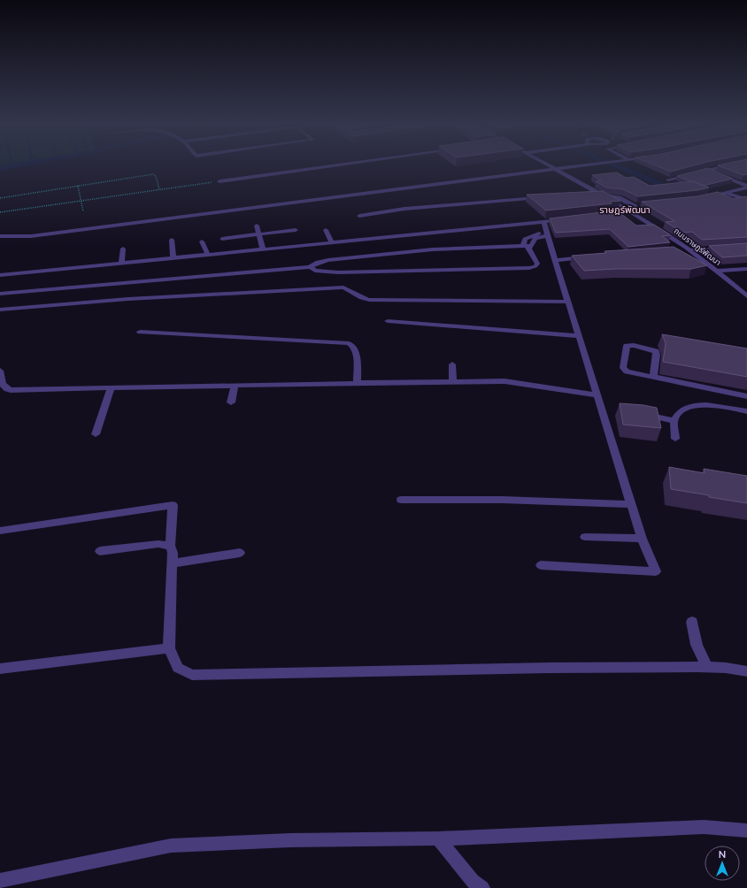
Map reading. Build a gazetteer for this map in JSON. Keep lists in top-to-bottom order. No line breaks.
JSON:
{"streets":{"street":["ถนนราษฏร์พัฒนา"]},"districts":["ราษฎร์พัฒนา"],"north":"top"}
